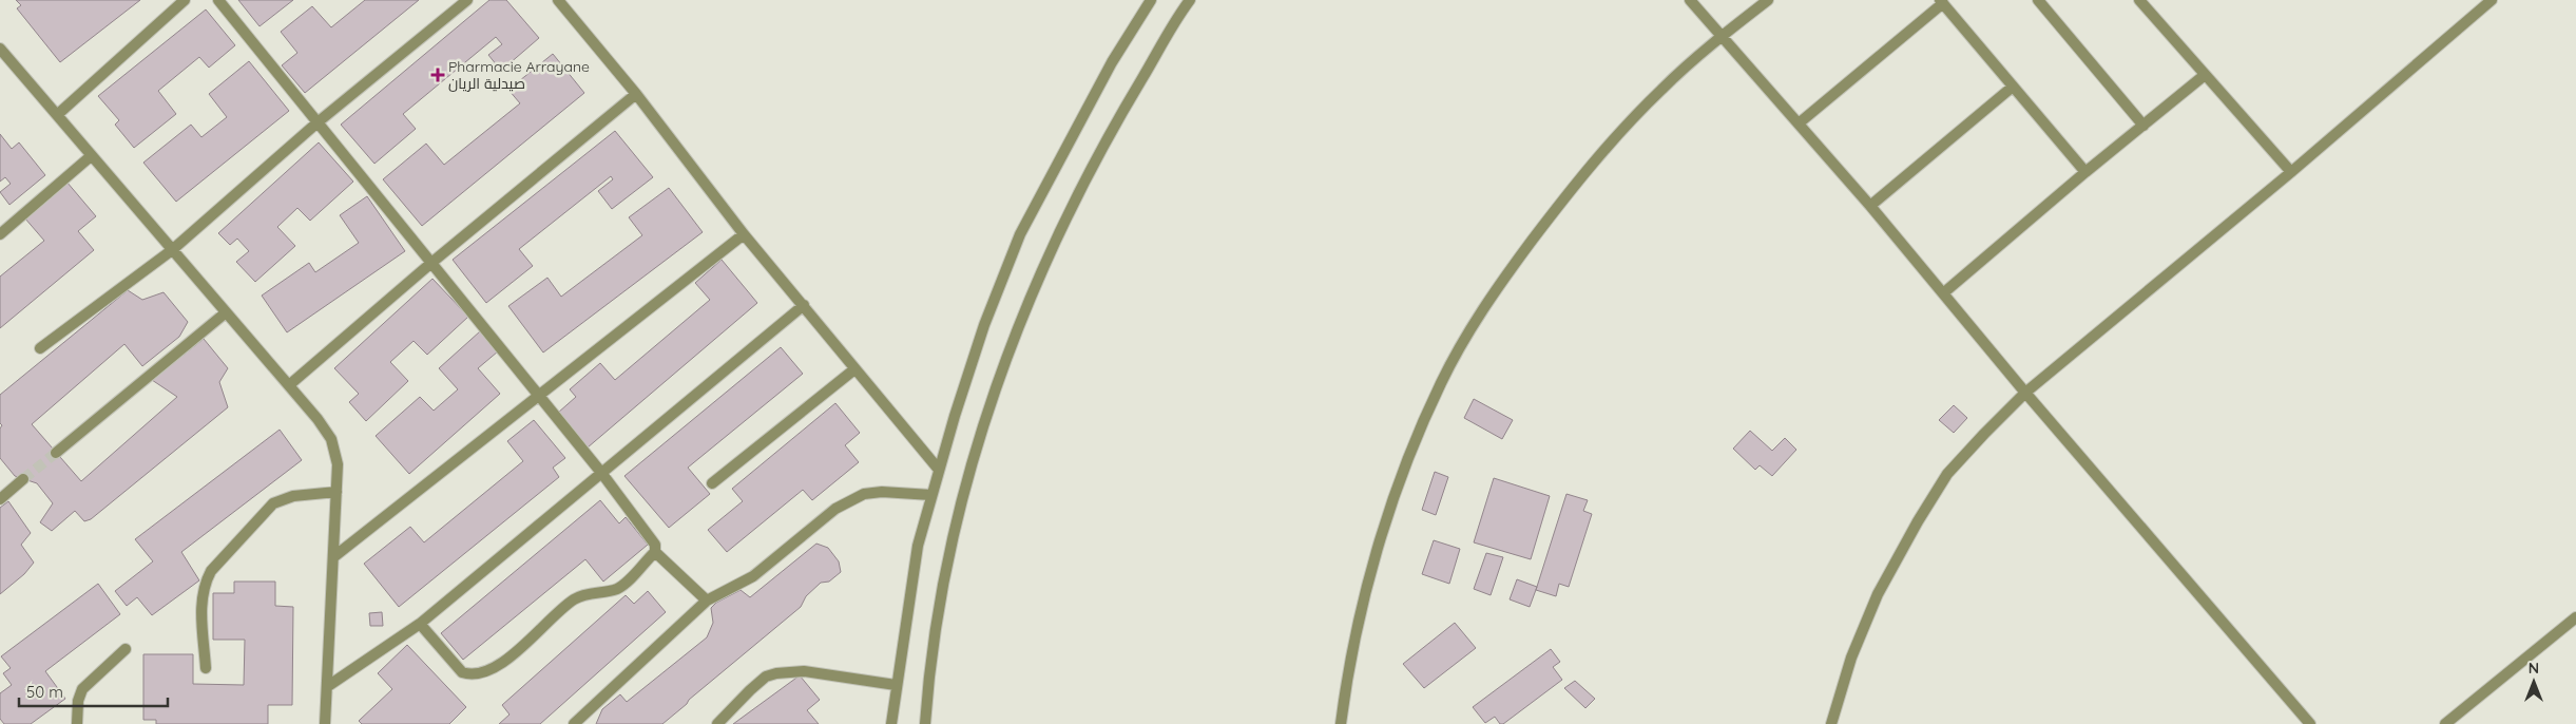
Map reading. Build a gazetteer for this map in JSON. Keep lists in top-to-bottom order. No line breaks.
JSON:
{"places":{"health":["Pharmacie Arrayane صيدلية الريان"]},"scale_bar":"50 m","north":"top"}
